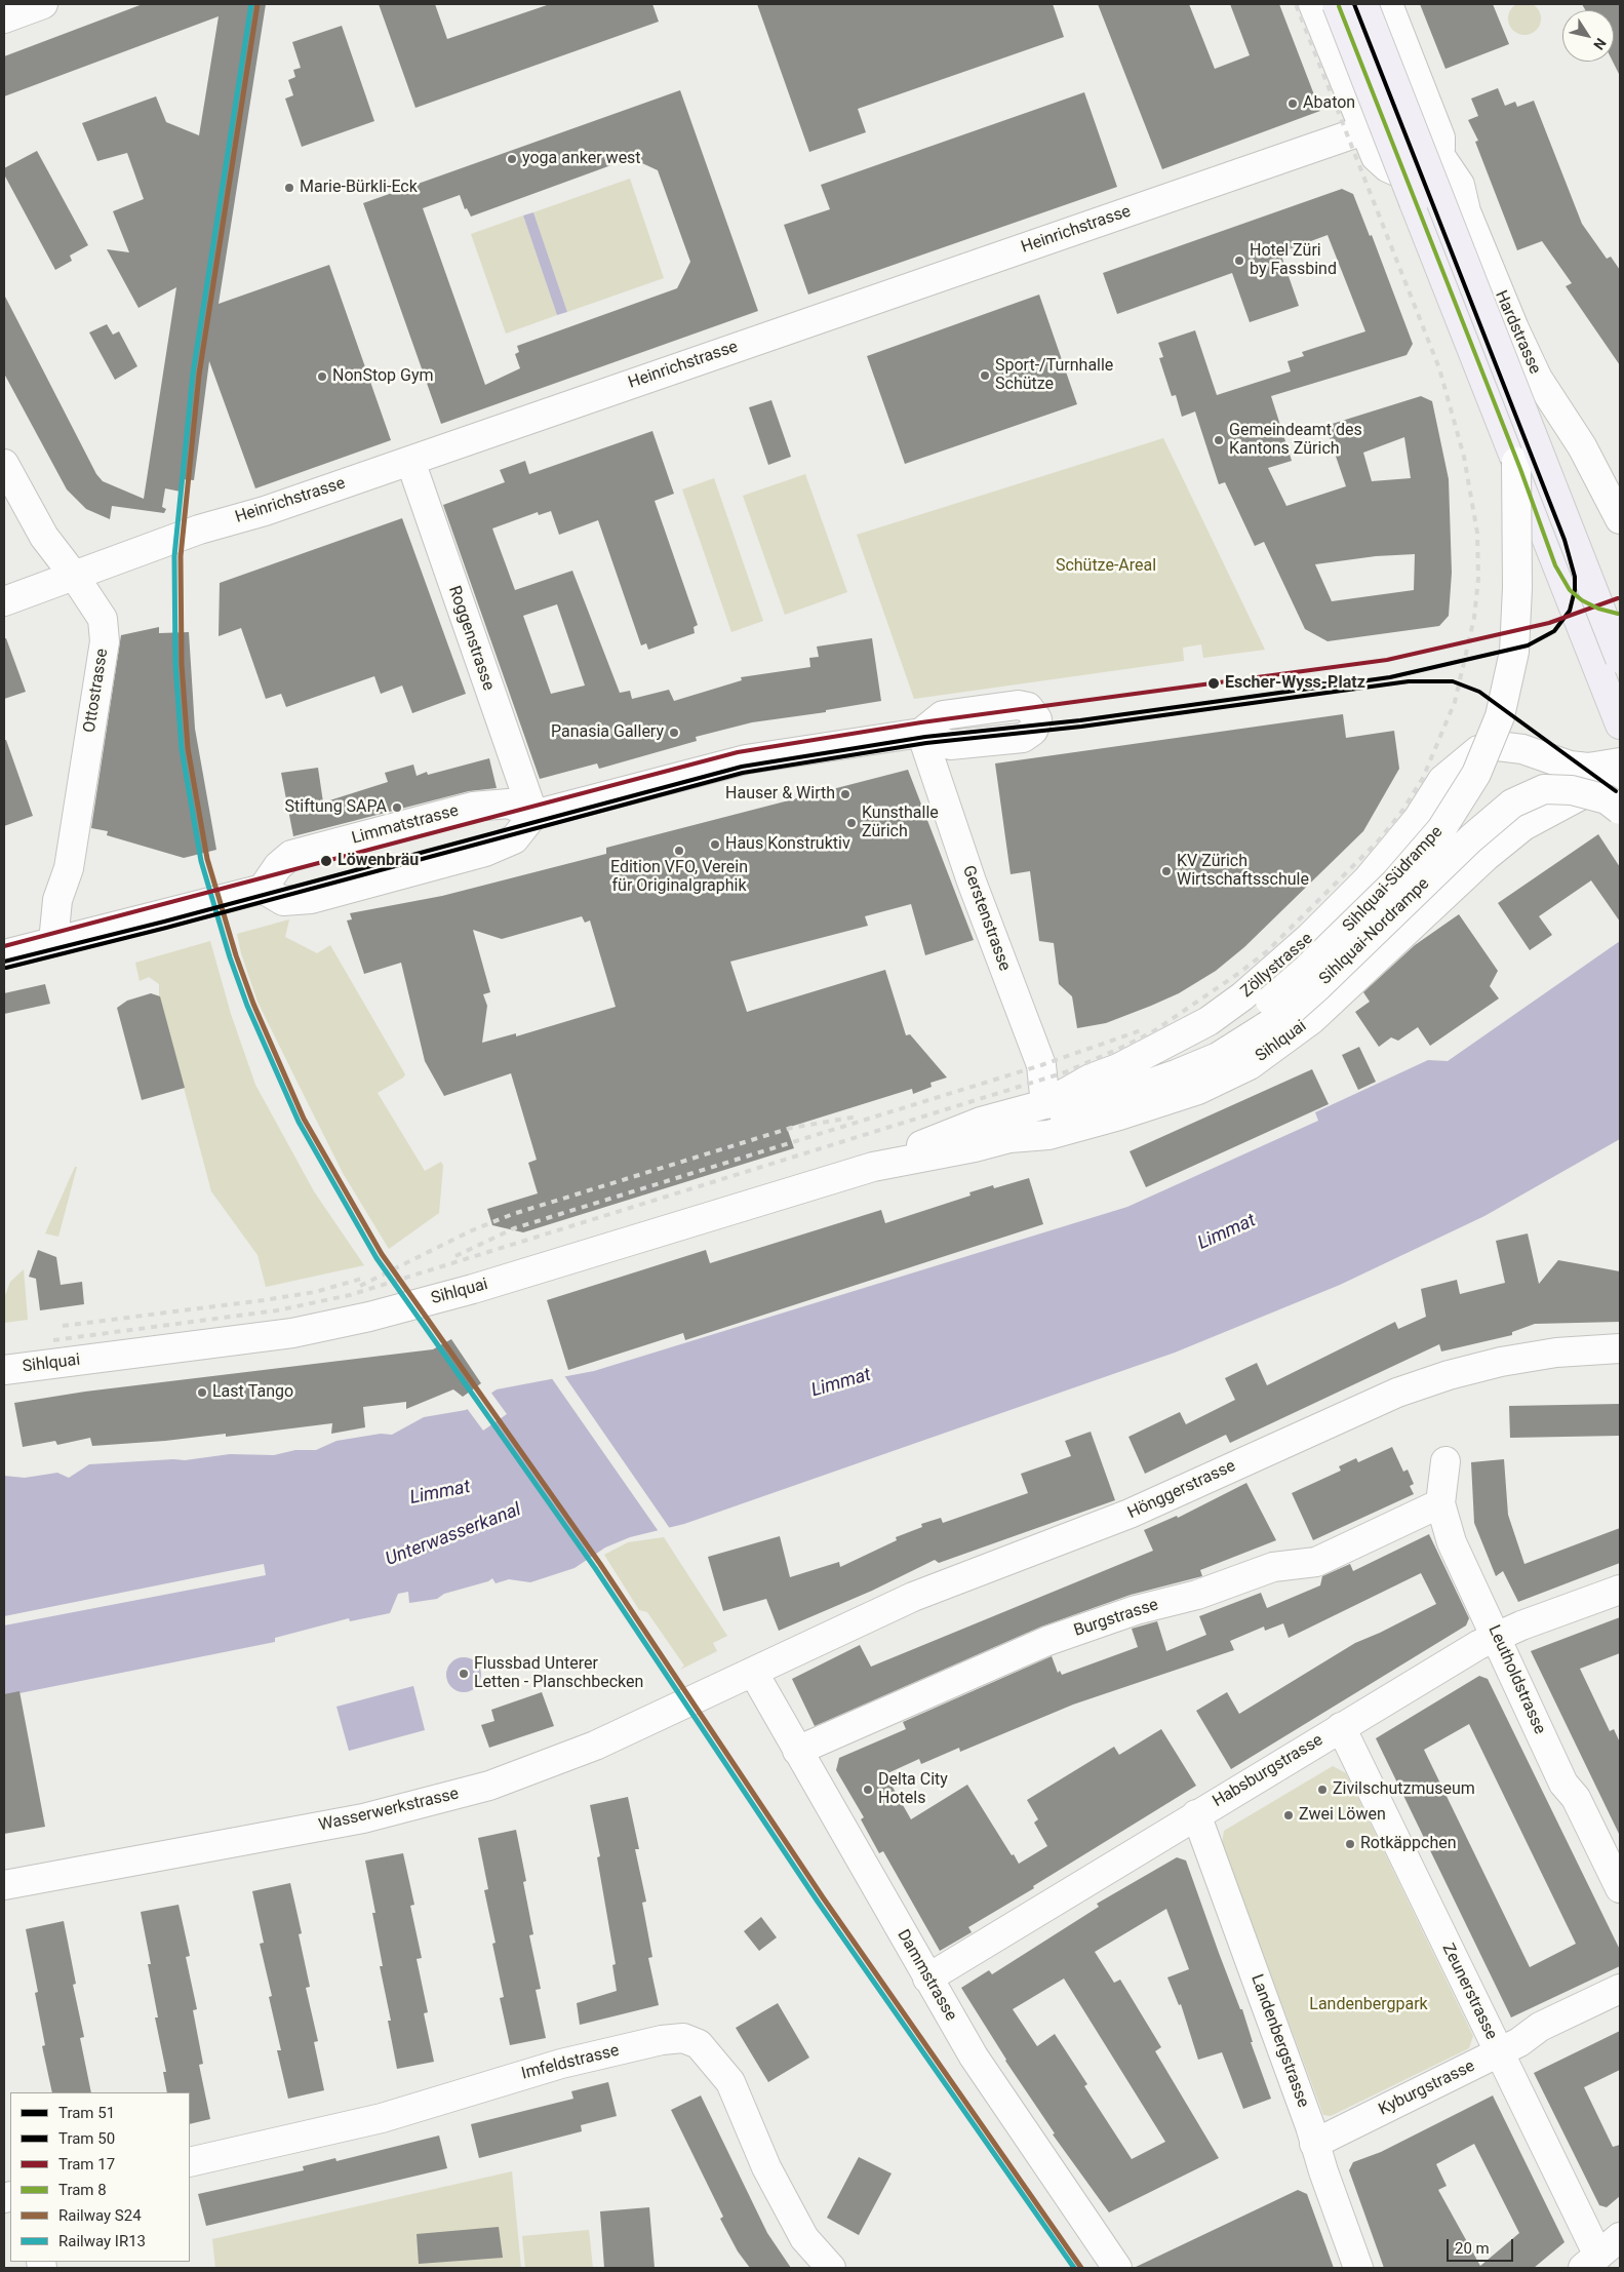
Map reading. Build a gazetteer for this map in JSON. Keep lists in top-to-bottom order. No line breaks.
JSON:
{"streets":{"street":["Heinrichstrasse","Hardstrasse","Roggenstrasse","Ottostrasse","Limmatstrasse","Sihlquai-Südrampe","Gerstenstrasse","Sihlquai-Nordrampe","Zöllystrasse","Sihlquai","Hönggerstrasse","Burgstrasse","Leutholdstrasse","Habsburgstrasse","Wasserwerkstrasse","Dammstrasse","Zeunerstrasse","Landenbergstrasse","Imfeldstrasse","Kyburgstrasse"]},"crossings":[["Heinrichstrasse","Roggenstrasse"],["Heinrichstrasse","Ottostrasse"],["Roggenstrasse","Limmatstrasse"],["Roggenstrasse","Gerstenstrasse"],["Limmatstrasse","Gerstenstrasse"],["Sihlquai-Südrampe","Gerstenstrasse"],["Sihlquai-Südrampe","Zöllystrasse"],["Sihlquai-Südrampe","Sihlquai"],["Gerstenstrasse","Zöllystrasse"],["Gerstenstrasse","Sihlquai"],["Sihlquai-Nordrampe","Sihlquai"],["Zöllystrasse","Sihlquai"],["Hönggerstrasse","Wasserwerkstrasse"],["Hönggerstrasse","Dammstrasse"],["Burgstrasse","Leutholdstrasse"],["Burgstrasse","Dammstrasse"],["Leutholdstrasse","Habsburgstrasse"],["Habsburgstrasse","Dammstrasse"],["Habsburgstrasse","Zeunerstrasse"],["Habsburgstrasse","Landenbergstrasse"],["Wasserwerkstrasse","Dammstrasse"],["Zeunerstrasse","Kyburgstrasse"],["Landenbergstrasse","Kyburgstrasse"]],"water":["Limmat","Unterwasserkanal"],"parks":["Schütze-Areal","Landenbergpark"],"places":["Abaton","yoga anker west","Marie-Bürkli-Eck","Hotel Züri by Fassbind","Sport-/Turnhalle Schütze","NonStop Gym","Gemeindeamt des Kantons Zürich","Escher-Wyss-Platz","Panasia Gallery","Hauser & Wirth","Stiftung SAPA","Kunsthalle Zürich","Haus Konstruktiv","Edition VFO, Verein für Originalgraphik","Löwenbräu","KV Zürich Wirtschaftsschule","Last Tango","Flussbad Unterer Letten - Planschbecken","Delta City Hotels","Zivilschutzmuseum","Zwei Löwen","Rotkäppchen"],"lines":["tram line 51","rail line S24","rail line IR13","tram line 8","tram line 17","tram line 50"],"legend":["Tram 51","Tram 50","Tram 17","Tram 8","Railway S24","Railway IR13"],"scale_bar":"20 m","north":"bottom right"}
